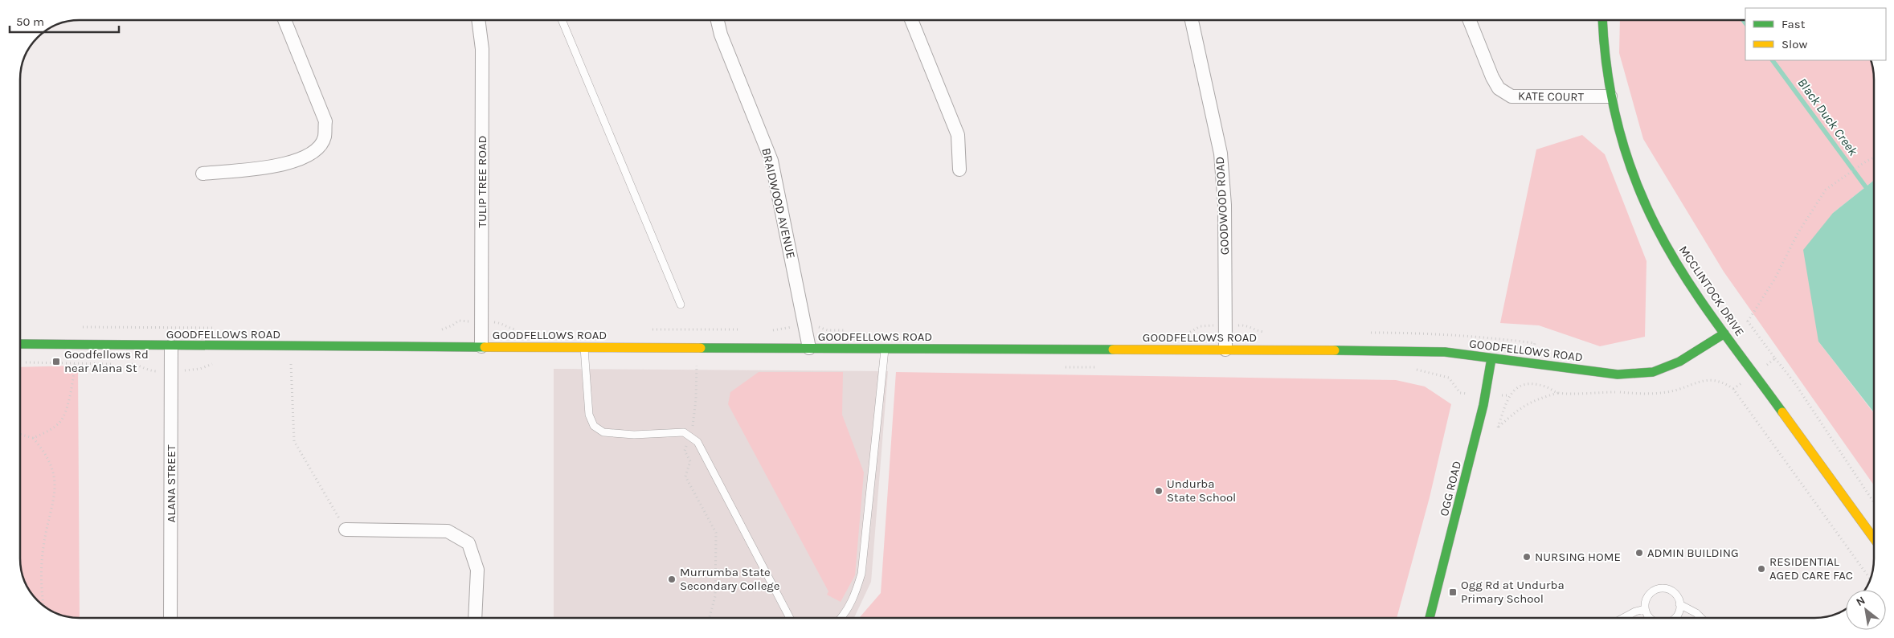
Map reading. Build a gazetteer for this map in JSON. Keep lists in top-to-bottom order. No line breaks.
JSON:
{"streets":{"street":["KATE COURT","TULIP TREE ROAD","BRAIDWOOD AVENUE","GOODWOOD ROAD","MCCLINTOCK DRIVE","GOODFELLOWS ROAD","ALANA STREET","OGG ROAD"]},"crossings":[["KATE COURT","MCCLINTOCK DRIVE"],["TULIP TREE ROAD","GOODFELLOWS ROAD"],["BRAIDWOOD AVENUE","GOODFELLOWS ROAD"],["GOODWOOD ROAD","GOODFELLOWS ROAD"],["MCCLINTOCK DRIVE","GOODFELLOWS ROAD"],["GOODFELLOWS ROAD","ALANA STREET"],["GOODFELLOWS ROAD","OGG ROAD"]],"water":["Black Duck Creek"],"places":{"transit":["Goodfellows Rd near Alana St","Ogg Rd at Undurba Primary School"],"other":["Undurba State School","ADMIN BUILDING","NURSING HOME","RESIDENTIAL AGED CARE FAC","Murrumba State Secondary College"]},"legend":["Fast","Slow"],"scale_bar":"50 m","north":"top left"}
